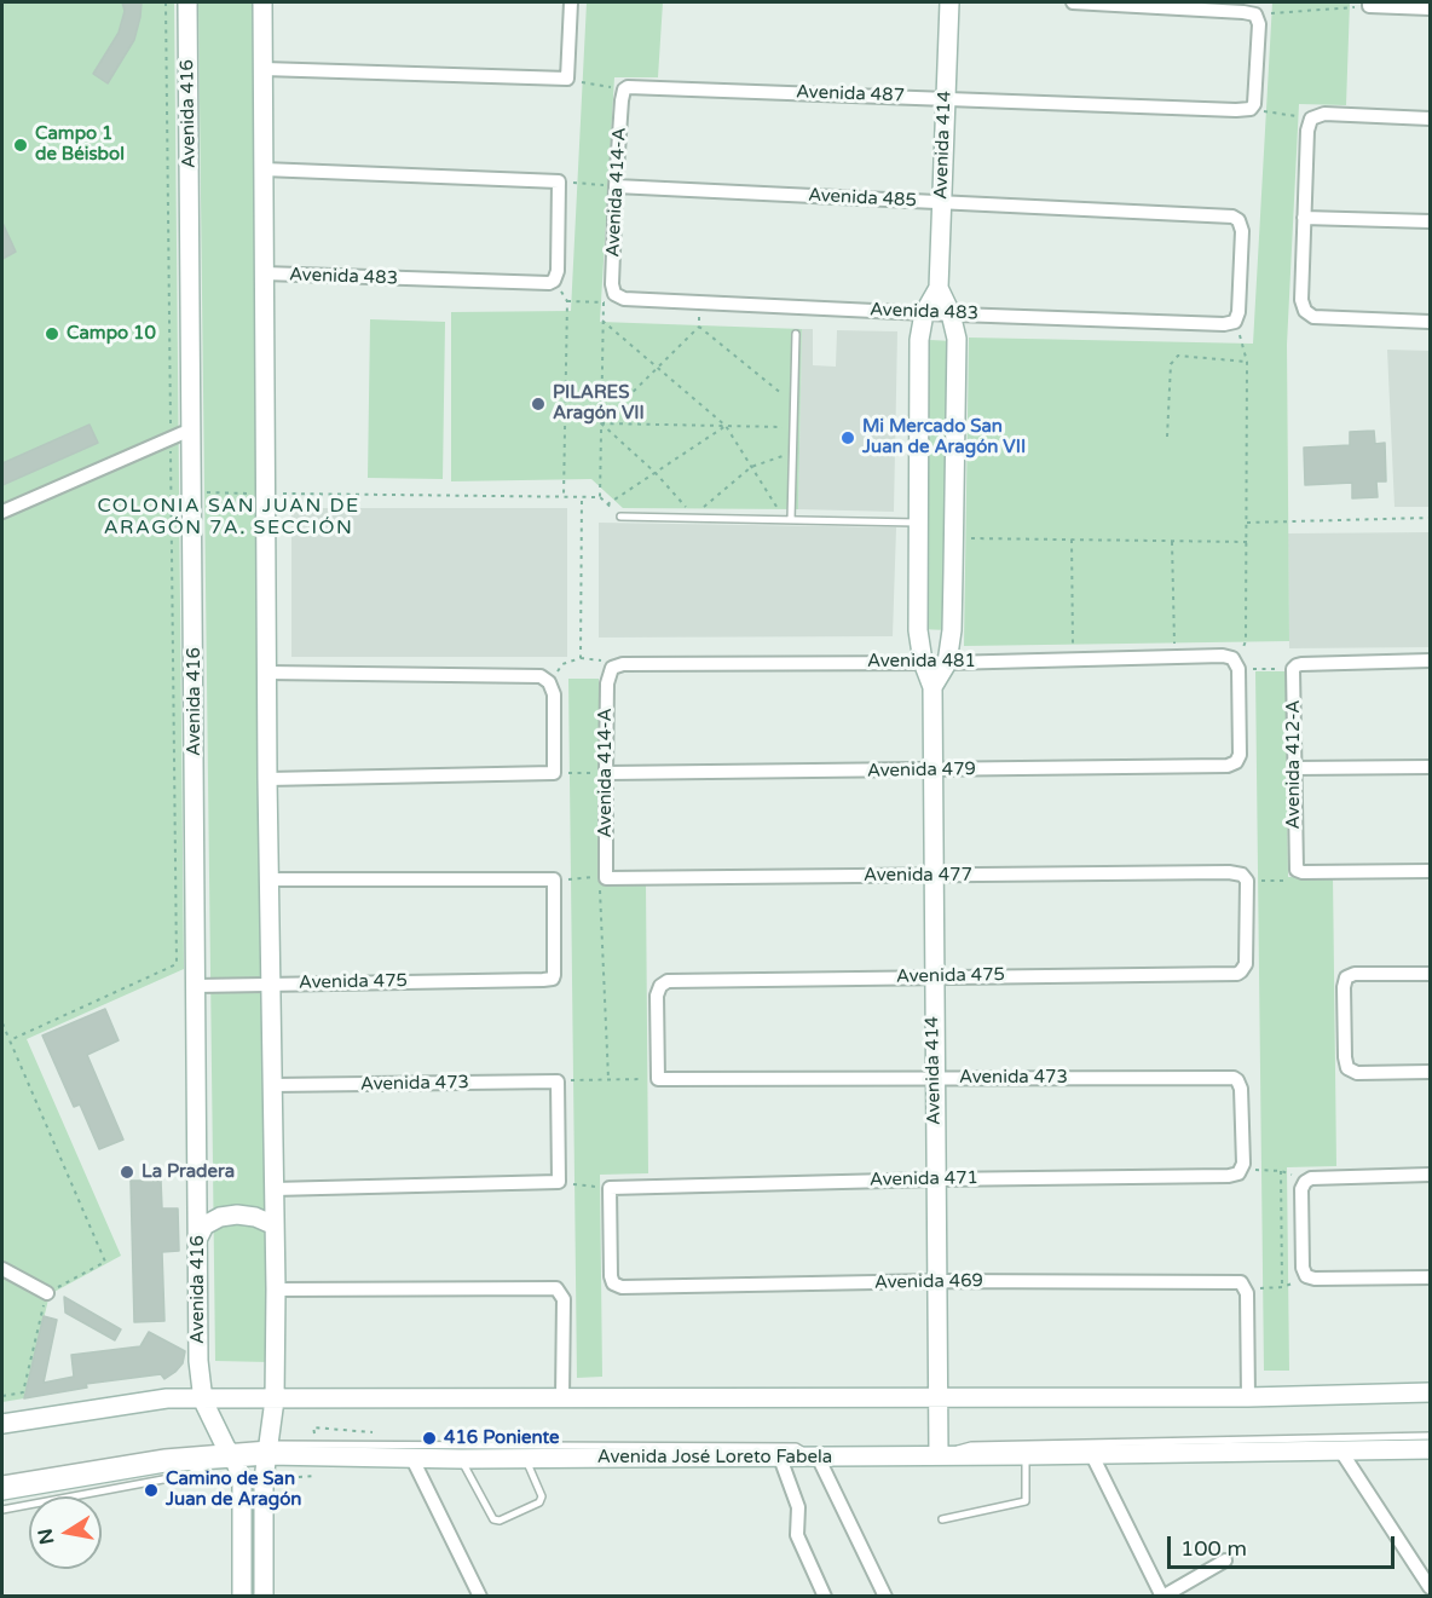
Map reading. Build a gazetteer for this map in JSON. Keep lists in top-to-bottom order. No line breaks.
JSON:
{"streets":{"street":["Avenida 487","Avenida 416","Avenida 414","Avenida 414-A","Avenida 485","Avenida 483","Avenida 481","Avenida 412-A","Avenida 479","Avenida 477","Avenida 475","Avenida 473","Avenida 471","Avenida 469","Avenida José Loreto Fabela"]},"crossings":[["Avenida 487","Avenida 414"],["Avenida 487","Avenida 414-A"],["Avenida 416","Avenida 475"],["Avenida 416","Avenida José Loreto Fabela"],["Avenida 414","Avenida 485"],["Avenida 414","Avenida 483"],["Avenida 414","Avenida 481"],["Avenida 414","Avenida 479"],["Avenida 414","Avenida 477"],["Avenida 414","Avenida 475"],["Avenida 414","Avenida 473"],["Avenida 414","Avenida 471"],["Avenida 414","Avenida 469"],["Avenida 414","Avenida José Loreto Fabela"],["Avenida 414-A","Avenida 485"],["Avenida 414-A","Avenida 483"],["Avenida 414-A","Avenida 481"],["Avenida 414-A","Avenida 479"],["Avenida 414-A","Avenida 477"],["Avenida 485","Avenida 483"],["Avenida 481","Avenida 479"],["Avenida 477","Avenida 475"],["Avenida 475","Avenida 473"],["Avenida 473","Avenida 471"],["Avenida 471","Avenida 469"]],"districts":["COLONIA SAN JUAN DE ARAGÓN 7A. SECCIÓN"],"places":["Campo 1 de Béisbol","Campo 10","PILARES Aragón VII","Mi Mercado San Juan de Aragón VII","La Pradera","416 Poniente","Camino de San Juan de Aragón"],"scale_bar":"100 m","north":"left"}
